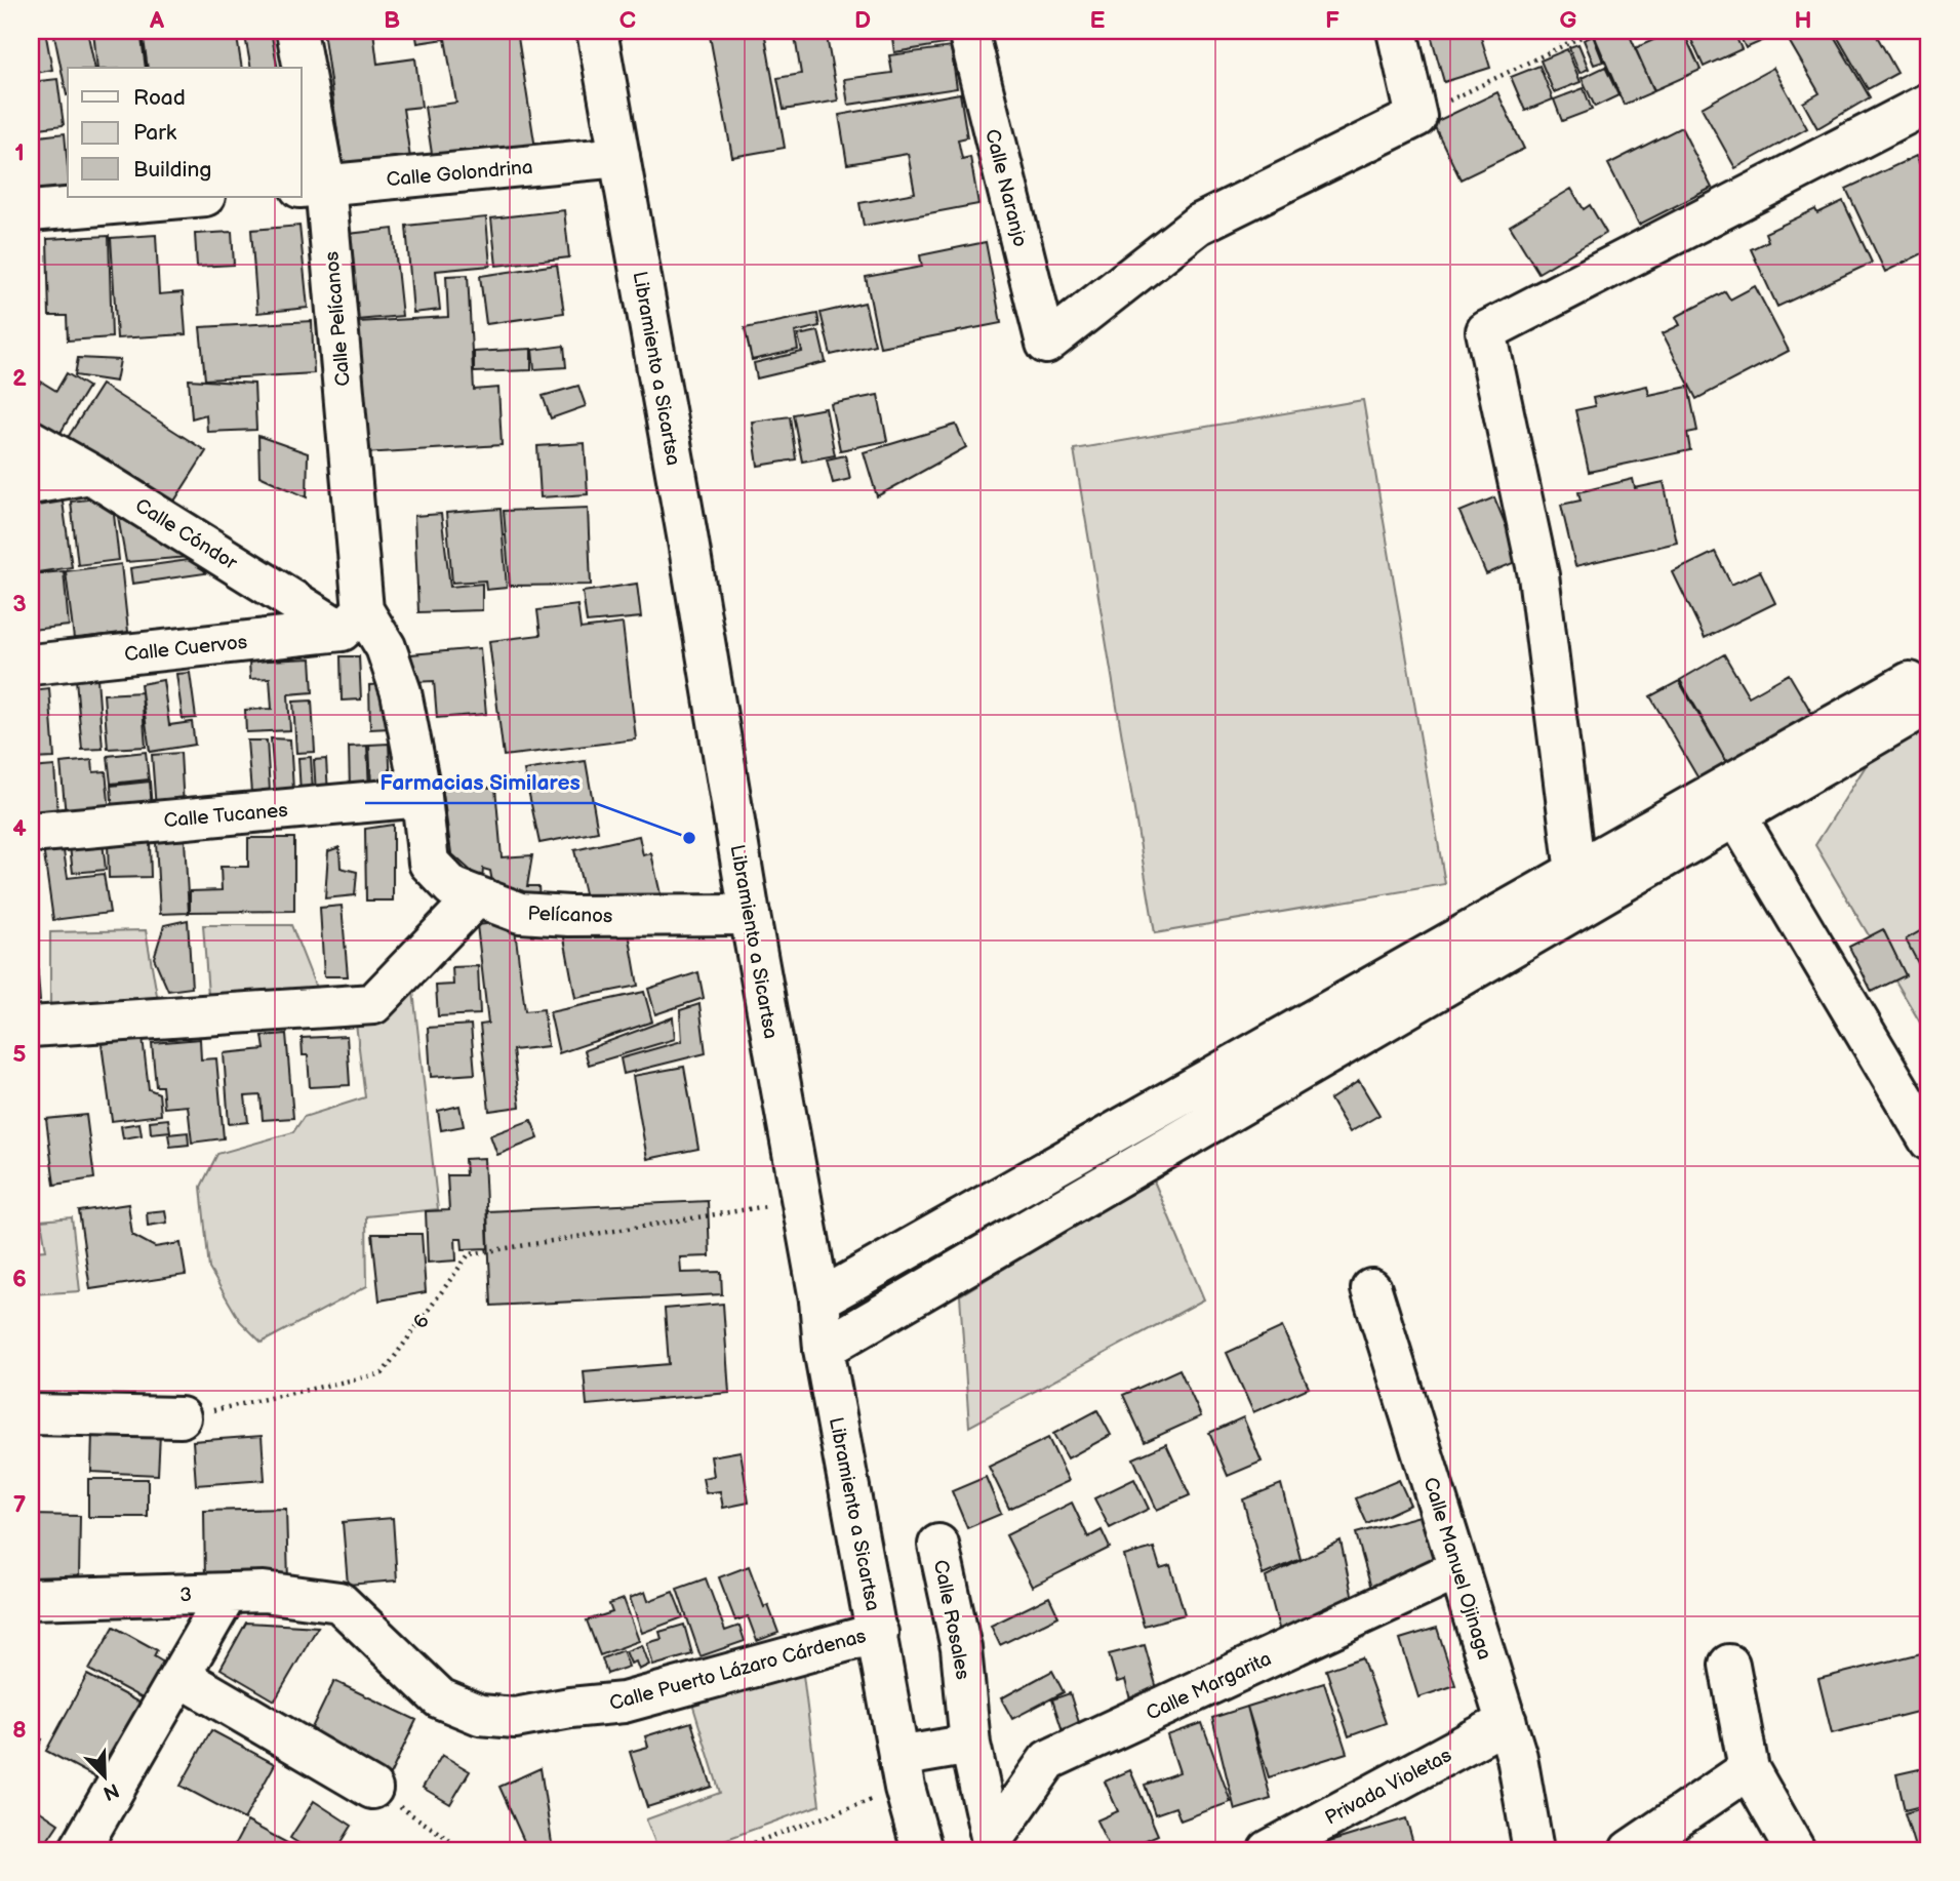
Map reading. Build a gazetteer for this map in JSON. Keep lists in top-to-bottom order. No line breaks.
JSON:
{"streets":{"street":["Calle Golondrina","Calle Naranjo","Calle Pelícanos","Libramiento a Sicartsa","Calle Cóndor","Calle Cuervos","Calle Tucanes","Pelícanos","Calle Manuel Ojinaga","3","Calle Rosales","Calle Puerto Lázaro Cárdenas","Calle Margarita","Privada Violetas"],"path":["6"]},"crossings":[["Calle Golondrina","Calle Pelícanos"],["Calle Golondrina","Libramiento a Sicartsa"],["Calle Pelícanos","Calle Cóndor"],["Calle Pelícanos","Calle Cuervos"],["Calle Pelícanos","Calle Tucanes"],["Calle Pelícanos","Pelícanos"],["Libramiento a Sicartsa","Pelícanos"],["Libramiento a Sicartsa","6"],["Libramiento a Sicartsa","Calle Puerto Lázaro Cárdenas"],["Calle Cóndor","Calle Cuervos"],["Calle Tucanes","Pelícanos"],["Calle Manuel Ojinaga","Calle Margarita"],["Calle Manuel Ojinaga","Privada Violetas"],["3","Calle Puerto Lázaro Cárdenas"],["Calle Rosales","Calle Margarita"]],"places":["Farmacias Similares"],"legend":["Road","Park","Building"],"north":"bottom right","grid":{"columns":["A","B","C","D","E","F","G","H"],"rows":["1","2","3","4","5","6","7","8"]}}
